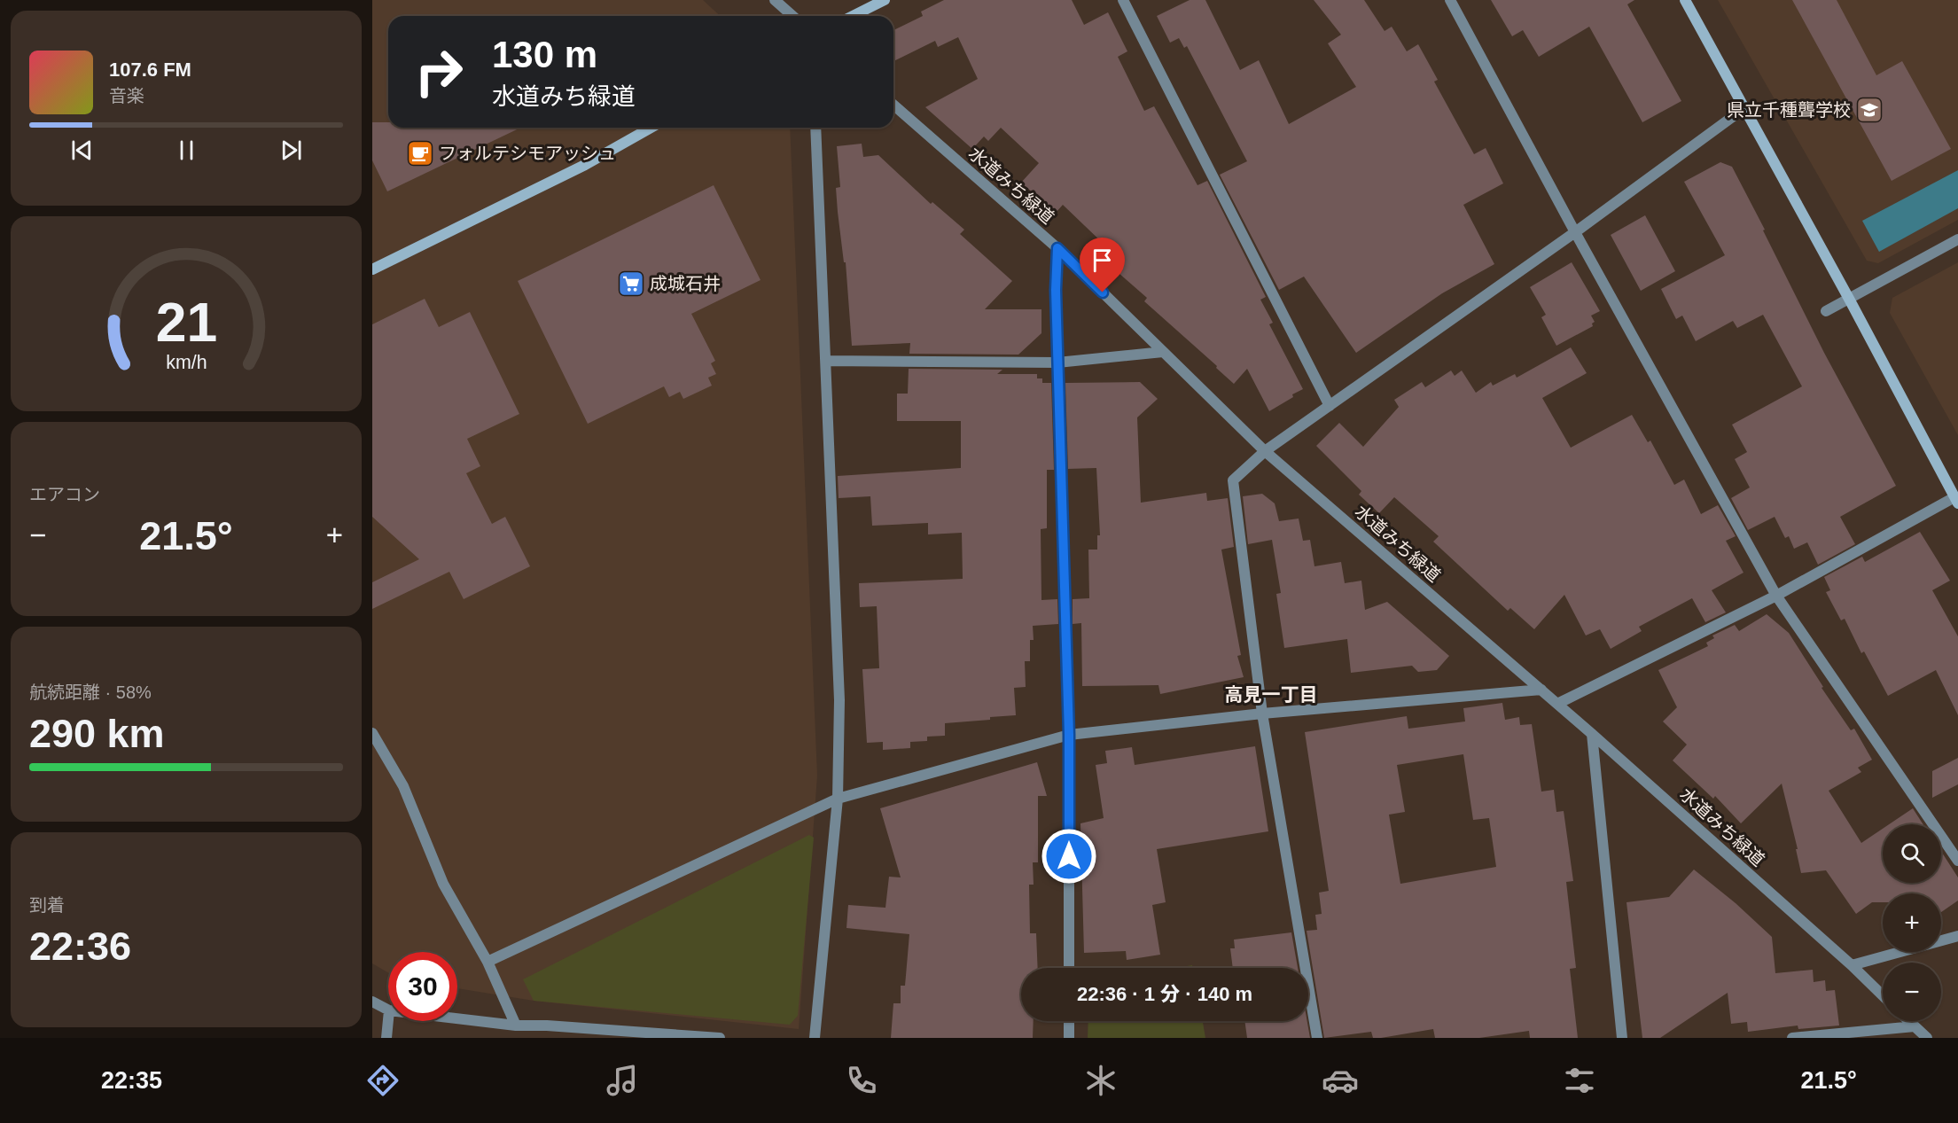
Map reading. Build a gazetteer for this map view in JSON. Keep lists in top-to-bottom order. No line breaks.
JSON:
{"streets":{"street":["水道みち緑道"]},"districts":["高見一丁目"],"places":{"school or university":["県立千種聾学校"],"cafe":["フォルテシモアッシュ"],"supermarket":["成城石井"]},"page":{"turn":["130 m","水道みち緑道"],"song":["107.6 FM","音楽"],"tile":["エアコン",["航続距離 · 58%","290 km"],["到着","22:36"]],"heat":["−","21.5°","+"],"map_buttons":["+","−"],"limit":"30","trip":"22:36 · 1 分 · 140 m","tabs":["22:35","21.5°"],"gauge":["21","km/h"]}}
